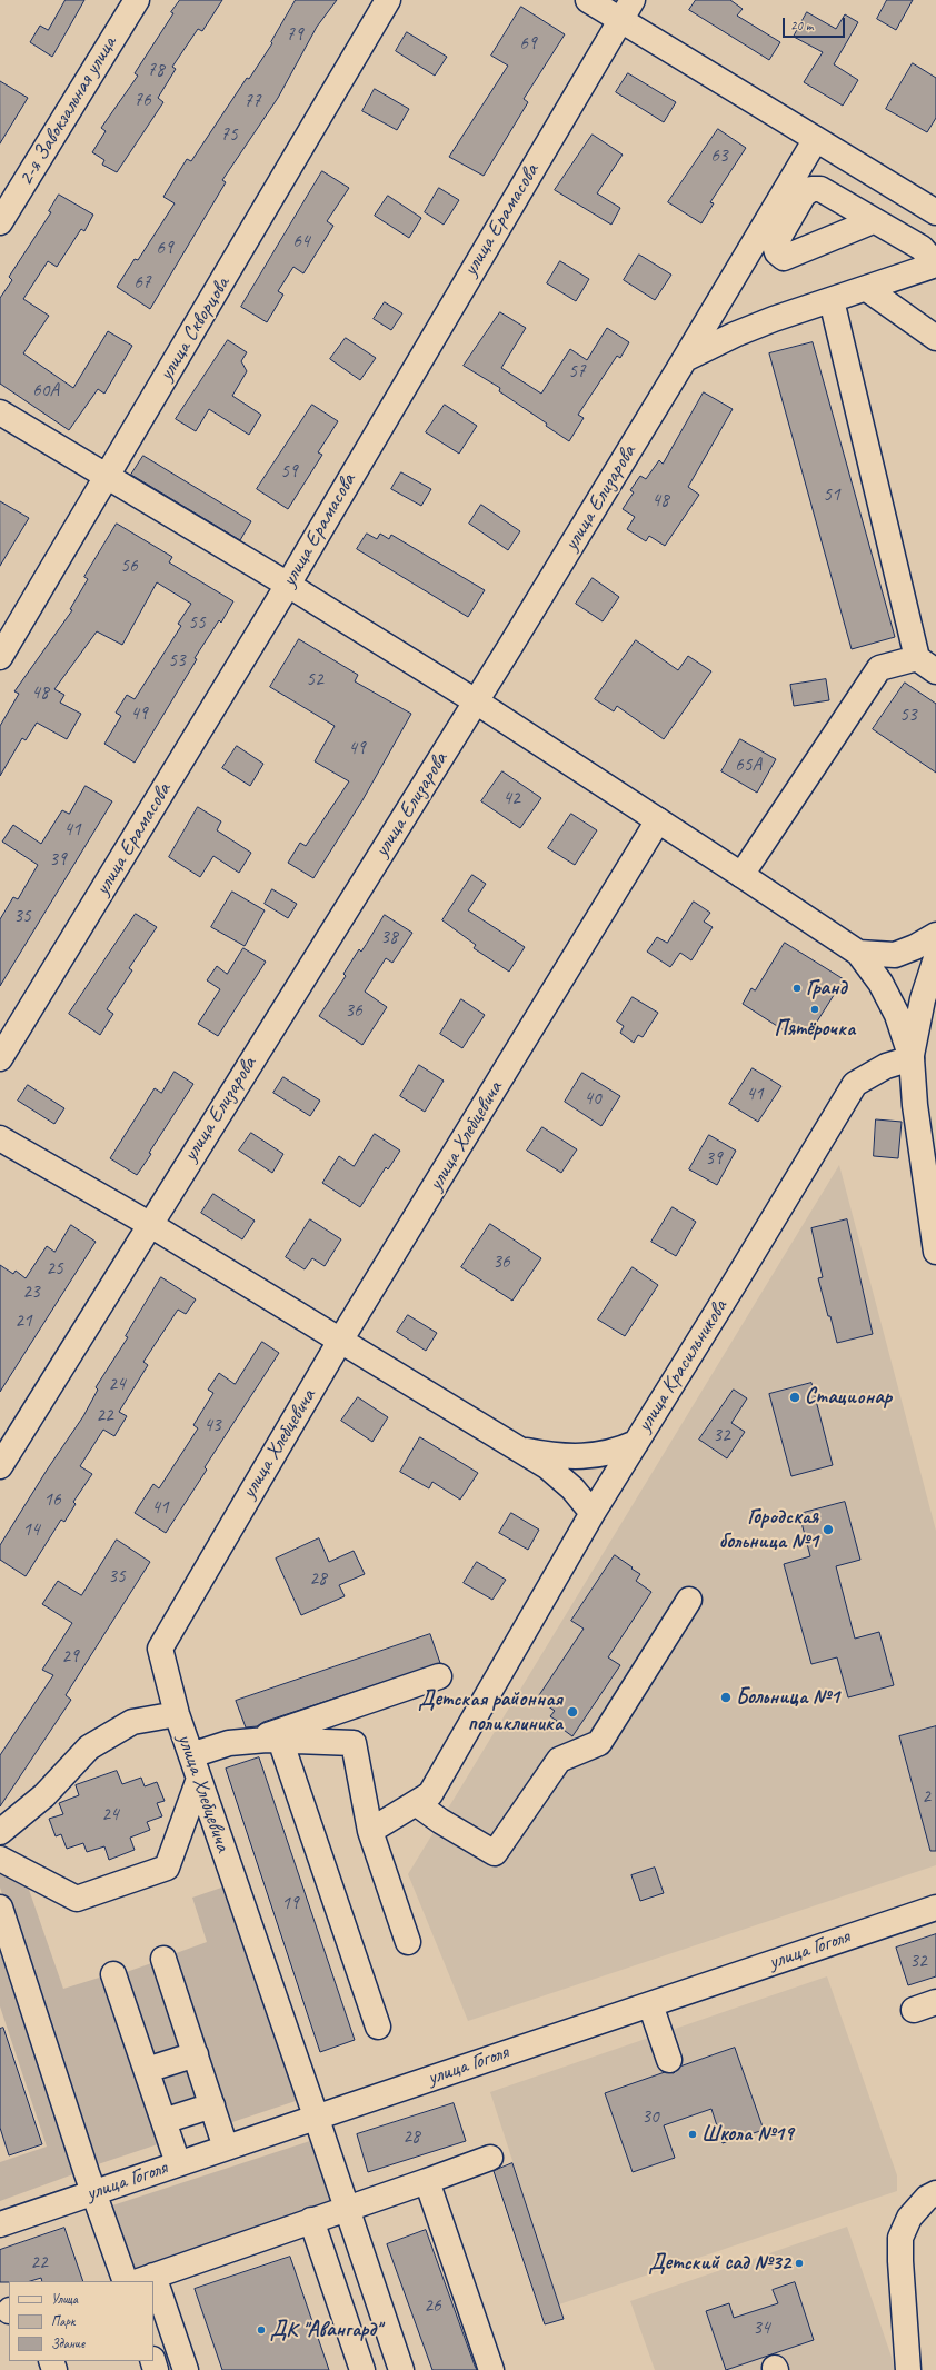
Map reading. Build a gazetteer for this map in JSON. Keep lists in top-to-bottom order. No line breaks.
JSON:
{"streets":{"street":["2-я Завокзальная улица","улица Ерамасова","улица Скворцова","улица Елизарова","улица Хлебцевича","улица Красильникова","улица Гоголя"]},"crossings":[["улица Хлебцевича","улица Гоголя"]],"places":["Гранд","Пятёрочка","Стационар","Городская больница №1","Больница №1","Детская районная поликлиника","Школа №19","Детский сад №32","ДК \"Авангард\""],"house_numbers":["79","69","78","76","77","75","63","64","69","67","57","60А","59","51","48","56","55","53","52","48","49","53","49","65А","42","41","39","35","38","36","41","40","39","36","25","23","21","24","22","43","32","16","41","14","35","28","29","2","24","19","32","30","28","22","26","34"],"legend":["Улица","Парк","Здание"],"scale_bar":"20 m"}
